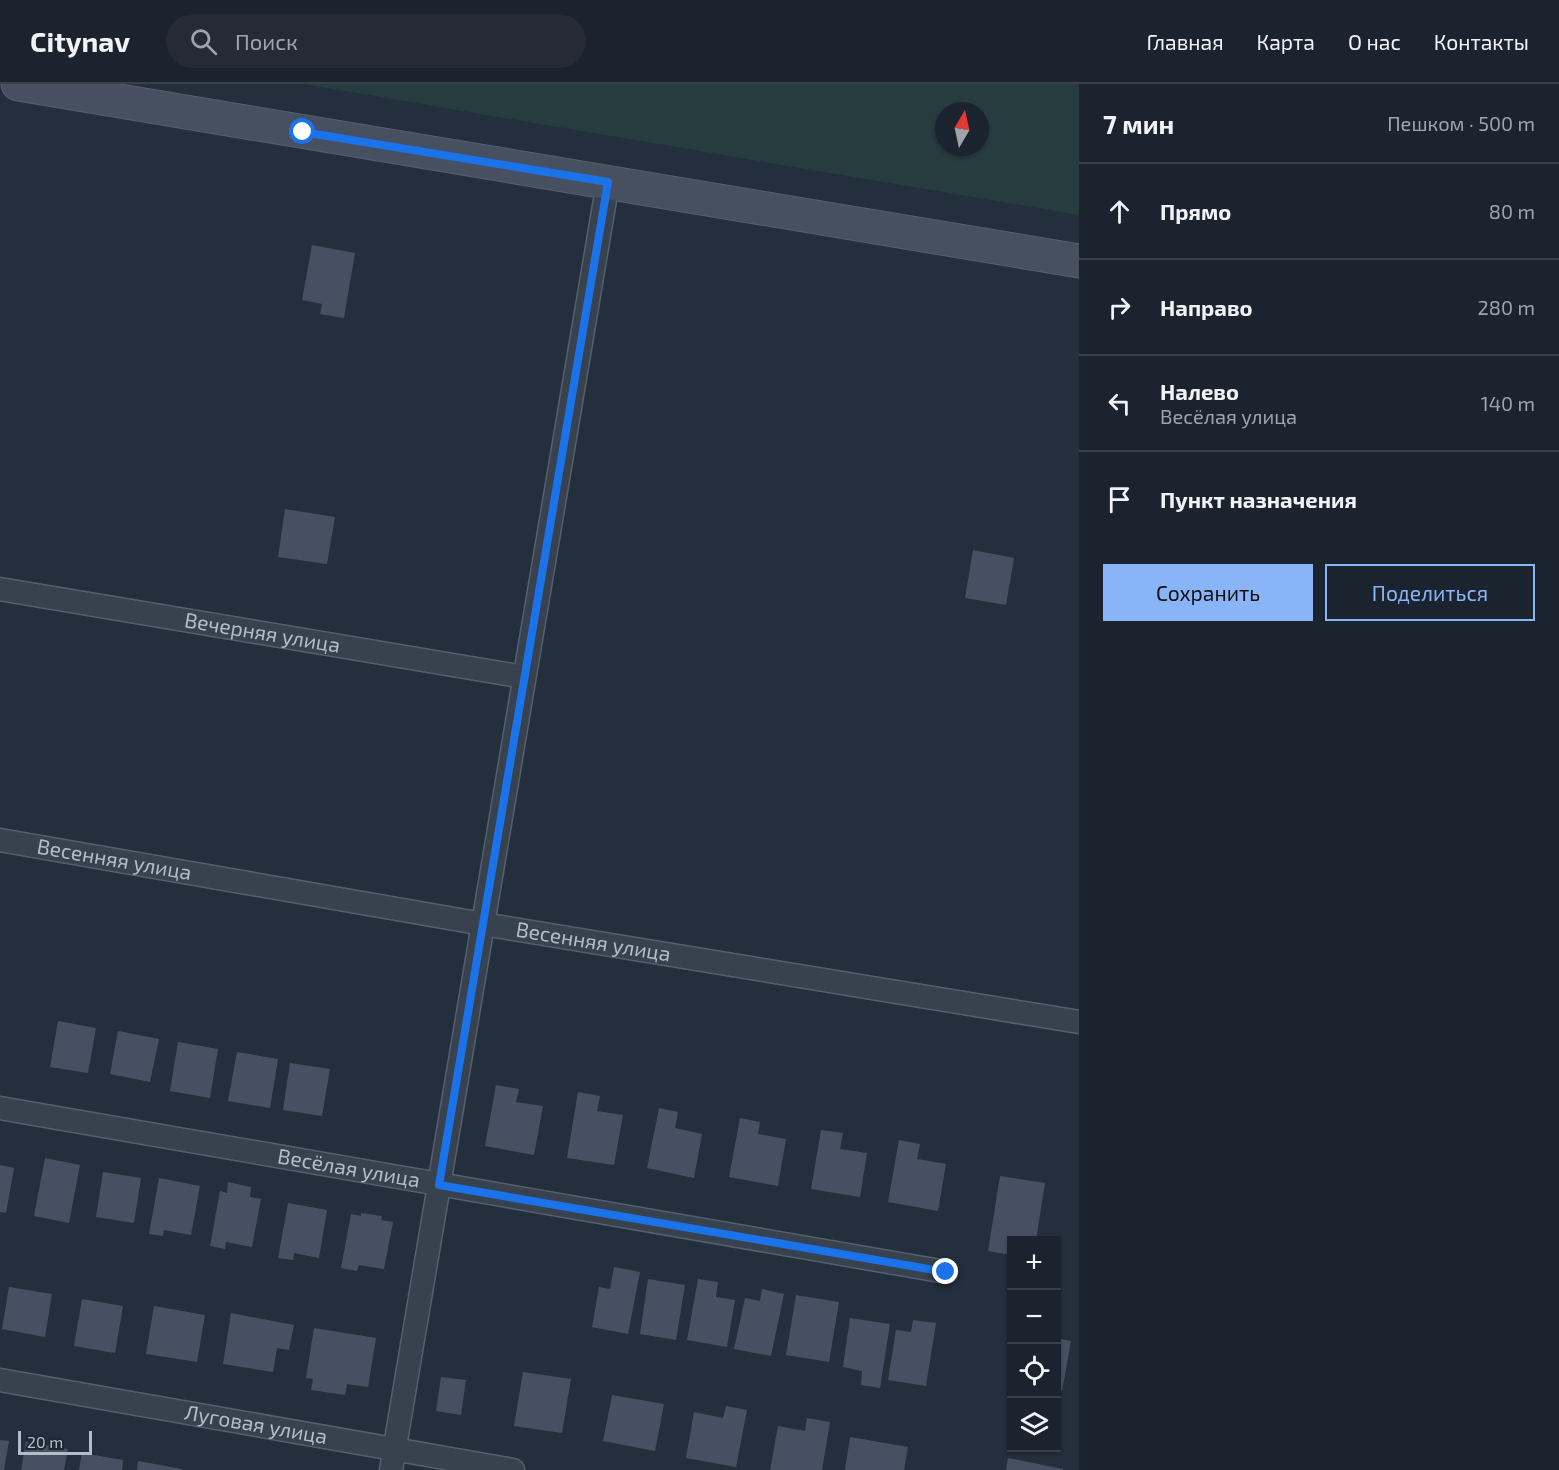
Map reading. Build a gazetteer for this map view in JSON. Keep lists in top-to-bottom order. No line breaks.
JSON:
{"streets":{"street":["Вечерняя улица","Весенняя улица","Весёлая улица","Луговая улица"]},"scale_bar":"20 m","north":"top","page":{"header":"Citynav","search":"Поиск","nav":["Главная","Карта","О нас","Контакты"],"heading":["7 мин","Пешком · 500 m"],"list":[["Прямо","80 m"],["Направо","280 m"],["Налево","Весёлая улица","140 m"],"Пункт назначения"],"buttons":["Сохранить","Поделиться"],"map_buttons":["+","−"],"scale":"20 m"}}
